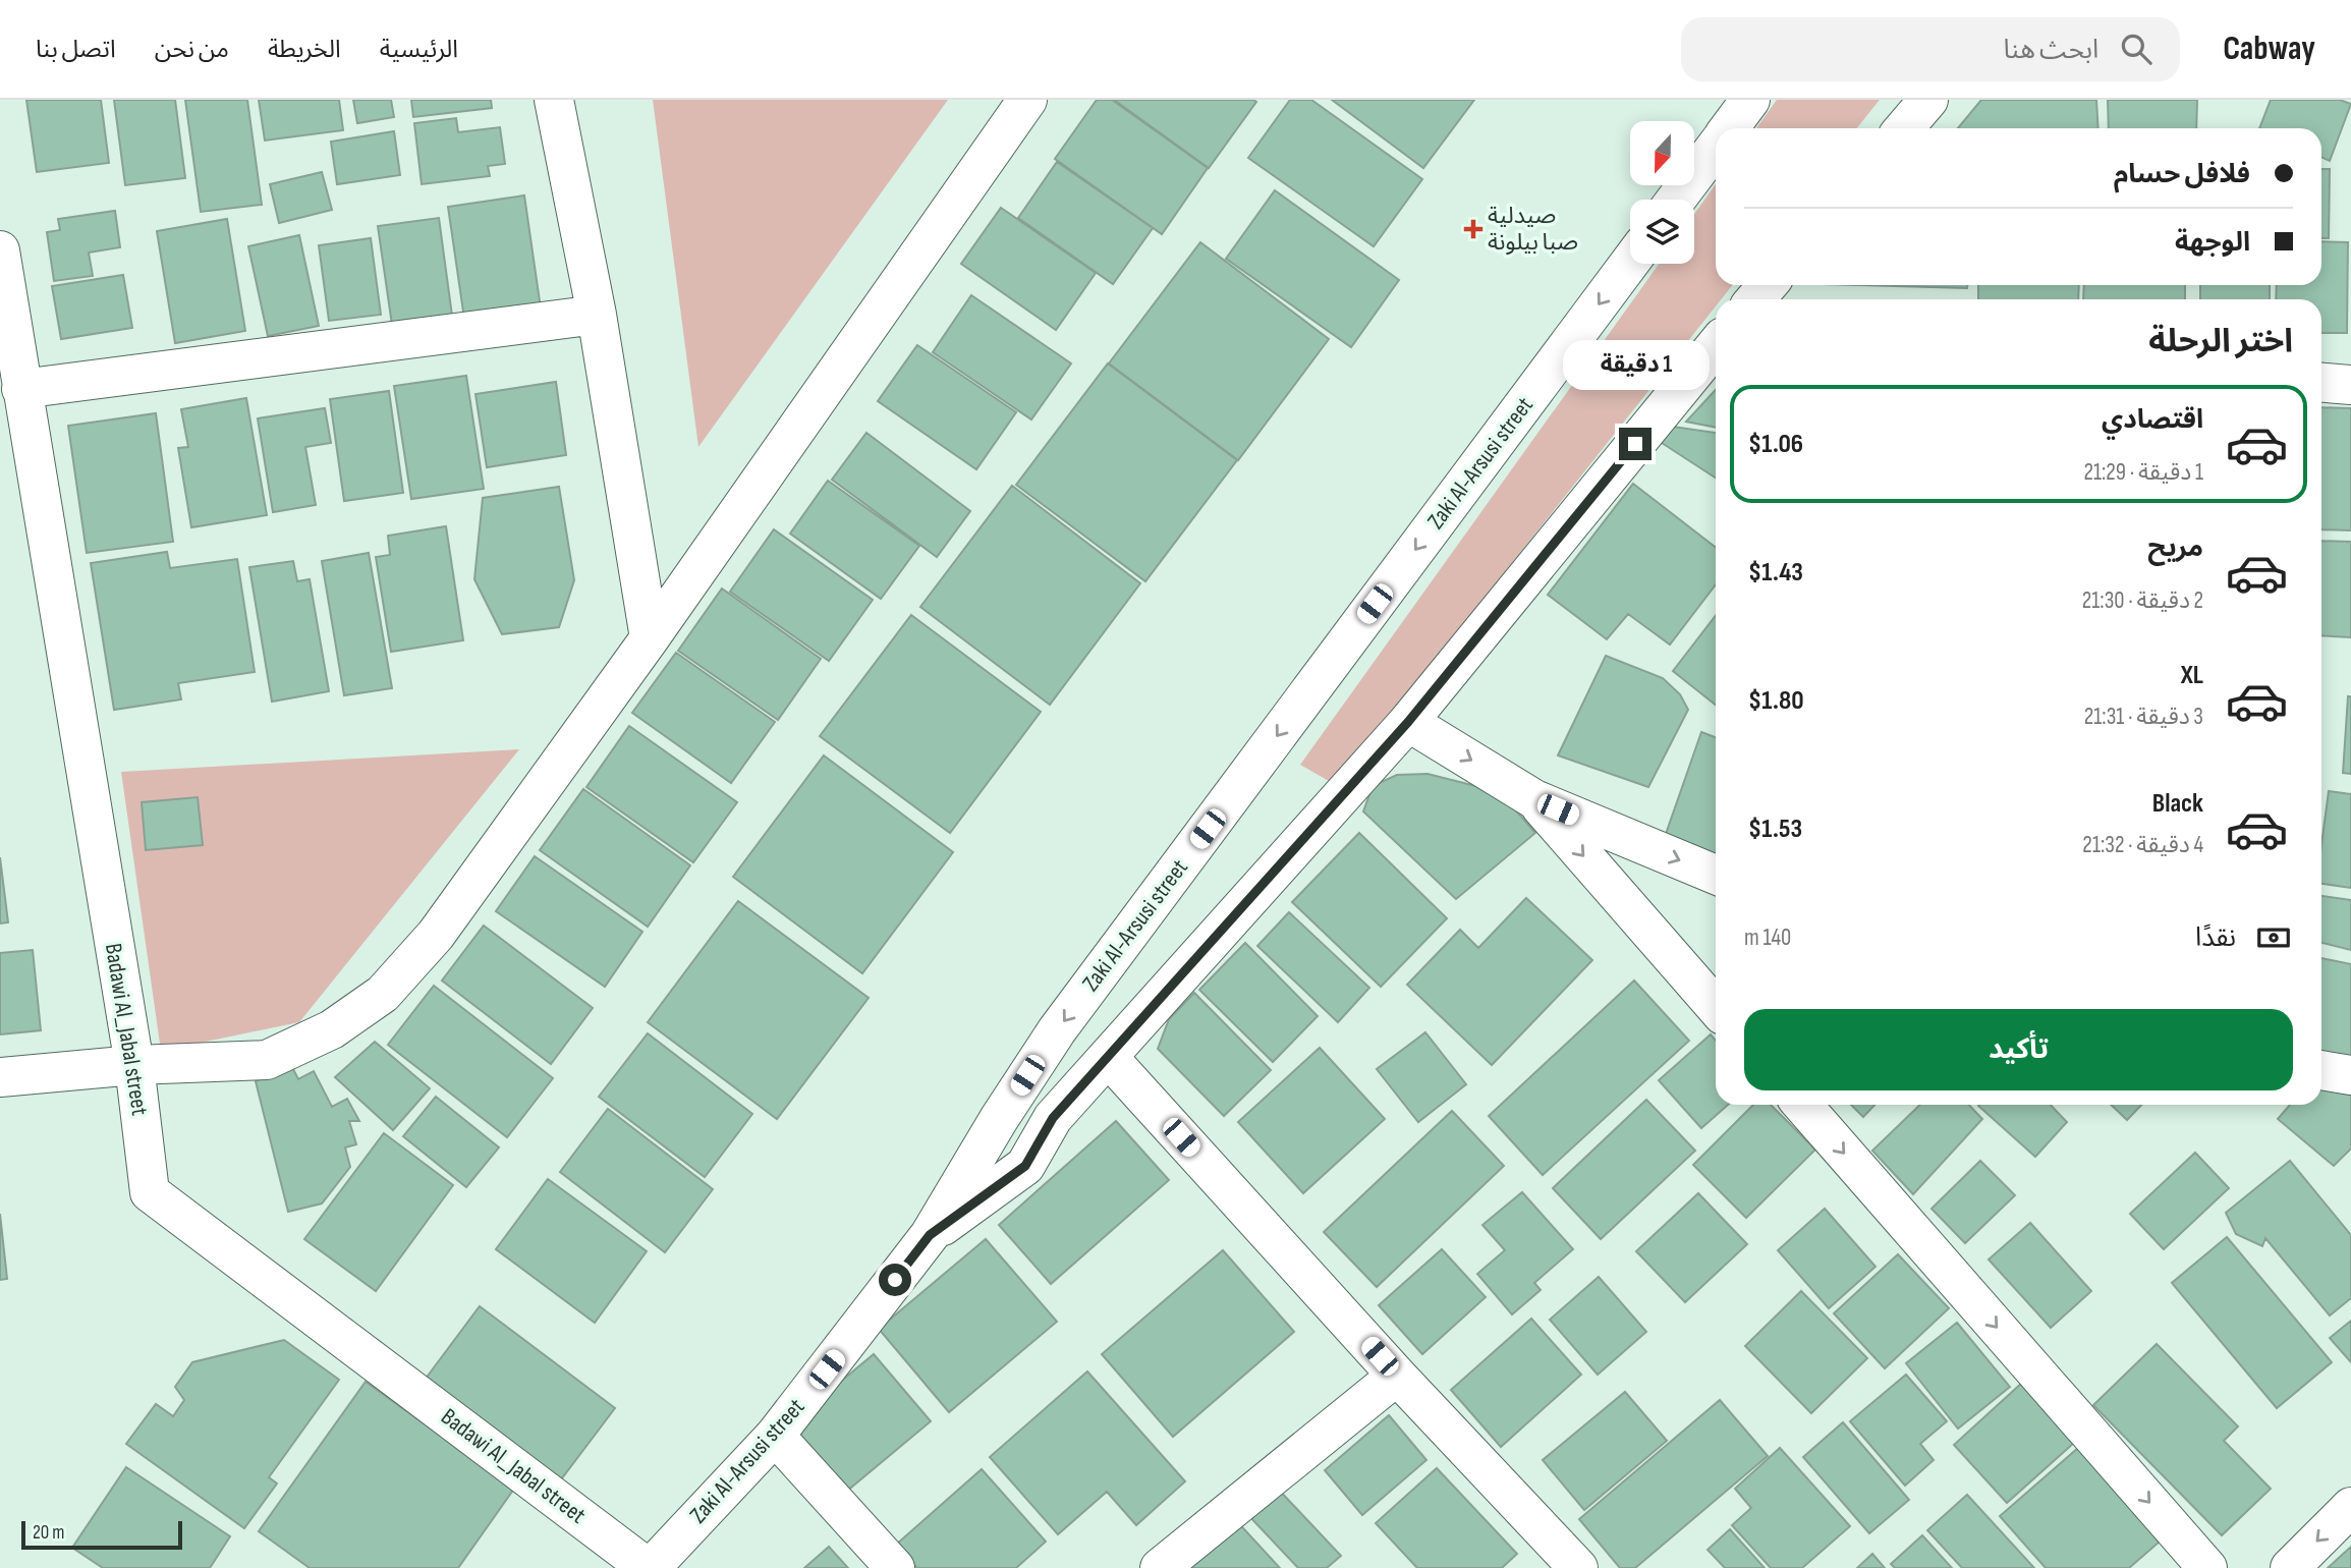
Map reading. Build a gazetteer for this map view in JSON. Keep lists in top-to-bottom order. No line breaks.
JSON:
{"streets":{"street":["Zaki Al-Arsusi street","Badawi Al_Jabal street"]},"crossings":[["Zaki Al-Arsusi street","Badawi Al_Jabal street"]],"places":{"health":["صيدلية صبا بيلونة"]},"scale_bar":"20 m","north":"bottom","page":{"header":"Cabway","search":"ابحث هنا","nav":["الرئيسية","الخريطة","من نحن","اتصل بنا"],"banner":["فلافل حسام","الوجهة"],"heading":"اختر الرحلة","bubble":"1 دقيقة","list":[{"name":"اقتصادي","note":"1 دقيقة · 21:29","value":"$1.06"},{"name":"مريح","note":"2 دقيقة · 21:30","value":"$1.43"},{"name":"XL","note":"3 دقيقة · 21:31","value":"$1.80"},{"name":"Black","note":"4 دقيقة · 21:32","value":"$1.53"}],"pay":["نقدًا","140 m"],"buttons":"تأكيد","scale":"20 m"}}
